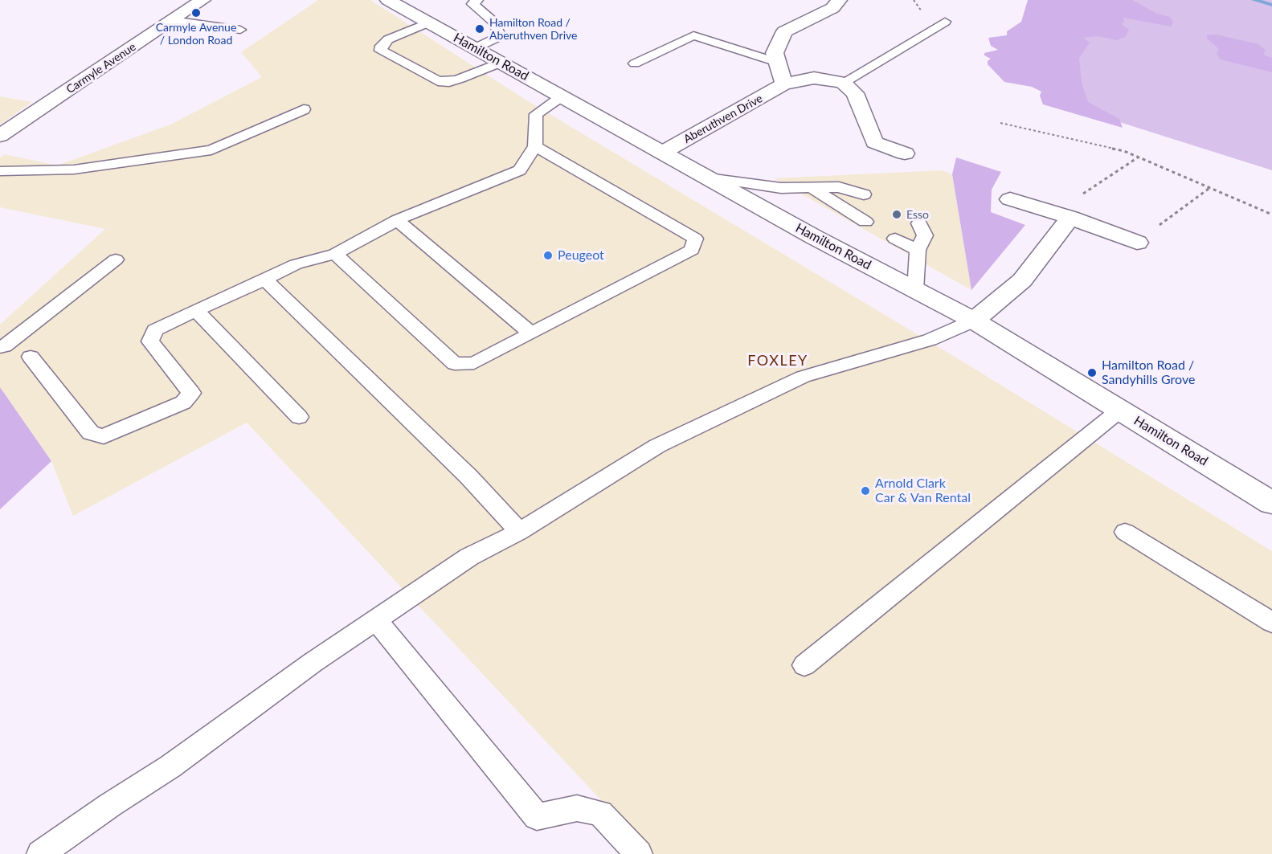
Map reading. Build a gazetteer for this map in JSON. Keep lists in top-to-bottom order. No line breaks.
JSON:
{"streets":{"street":["Hamilton Road","Carmyle Avenue","Aberuthven Drive"]},"crossings":[["Hamilton Road","Aberuthven Drive"]],"districts":["FOXLEY"],"places":["Carmyle Avenue / London Road","Hamilton Road / Aberuthven Drive","Esso","Peugeot","Hamilton Road / Sandyhills Grove","Arnold Clark Car & Van Rental"]}
